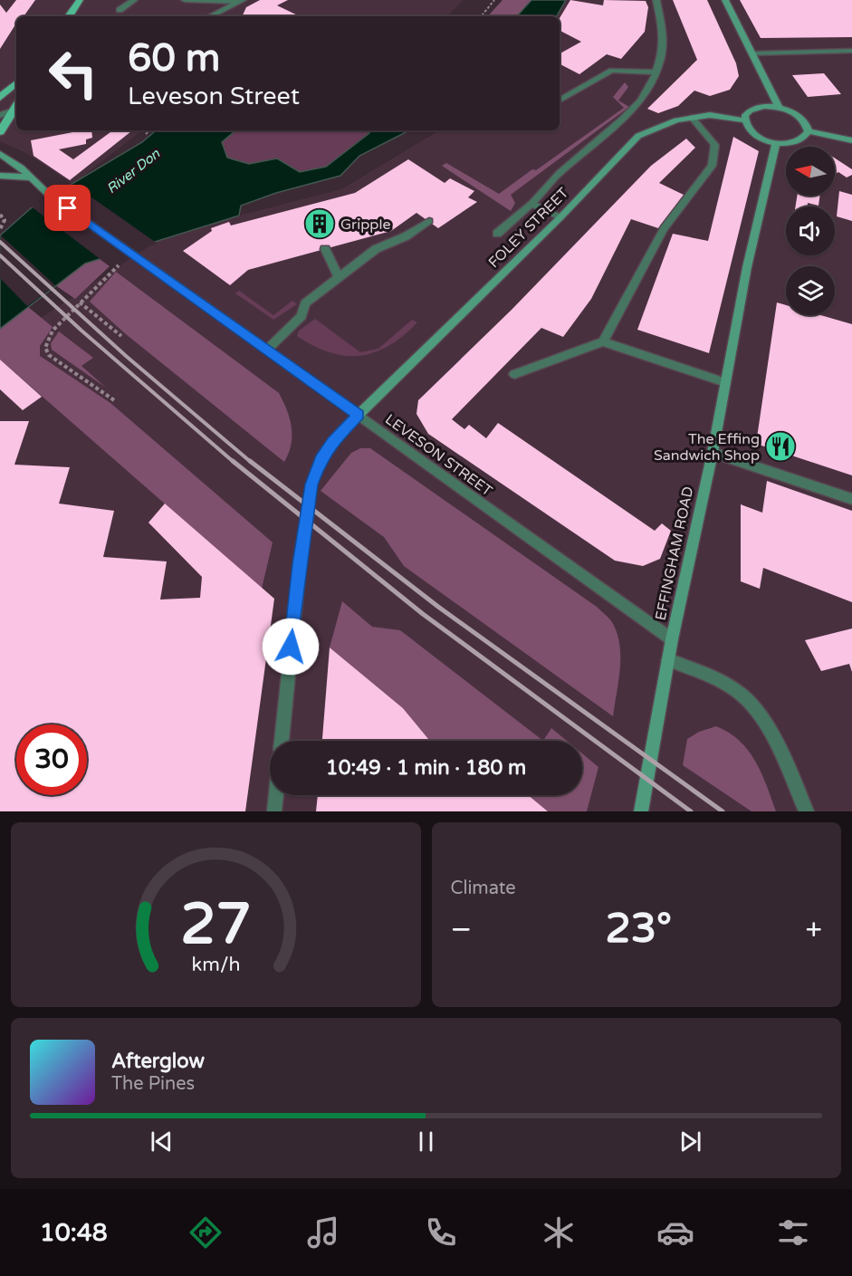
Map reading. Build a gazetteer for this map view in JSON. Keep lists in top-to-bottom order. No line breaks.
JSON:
{"streets":{"main road":["FOLEY STREET","LEVESON STREET","EFFINGHAM ROAD"]},"crossings":[["FOLEY STREET","LEVESON STREET"],["LEVESON STREET","EFFINGHAM ROAD"]],"water":["River Don"],"places":{"building":["Gripple"],"restaurant":["The Effing Sandwich Shop"]},"north":"left","page":{"turn":["60 m","Leveson Street"],"limit":"30","trip":"10:49 · 1 min · 180 m","tile":"Climate","heat":["−","23°","+"],"song":["Afterglow","The Pines"],"tabs":"10:48","gauge":["27","km/h"]}}
